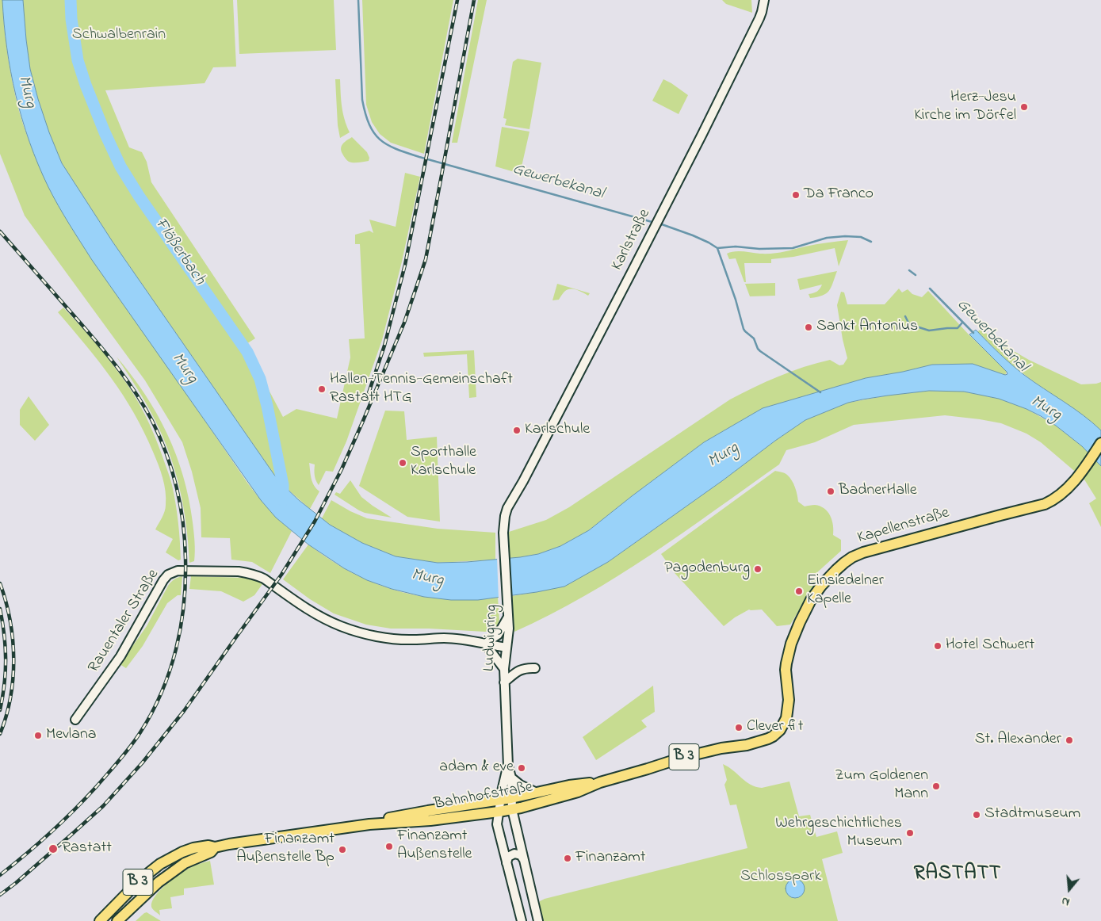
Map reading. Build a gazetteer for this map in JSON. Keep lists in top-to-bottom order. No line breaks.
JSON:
{"streets":{"main road":["Kapellenstraße","B 3","Bahnhofstraße"],"street":["Karlstraße","Rauentaler Straße","Ludwigring"]},"crossings":[["Karlstraße","Ludwigring"],["Kapellenstraße","Bahnhofstraße"],["Rauentaler Straße","Ludwigring"],["Ludwigring","Bahnhofstraße"]],"districts":["RASTATT"],"water":["Murg","Gewerbekanal","Flößerbach"],"parks":["Schwalbenrain","Schlosspark"],"places":["Herz-Jesu Kirche im Dörfel","Da Franco","Sankt Antonius","Hallen-Tennis-Gemeinschaft Rastatt HTG","Karlschule","Sporthalle Karlschule","BadnerHalle","Pagodenburg","Einsiedelner Kapelle","Hotel Schwert","Clever fit","Mevlana","St. Alexander","adam & eve","Zum Goldenen Mann","Stadtmuseum","Wehrgeschichtliches Museum","Finanzamt Außenstelle","Rastatt","Finanzamt Außenstelle Bp","Finanzamt"],"north":"bottom"}
